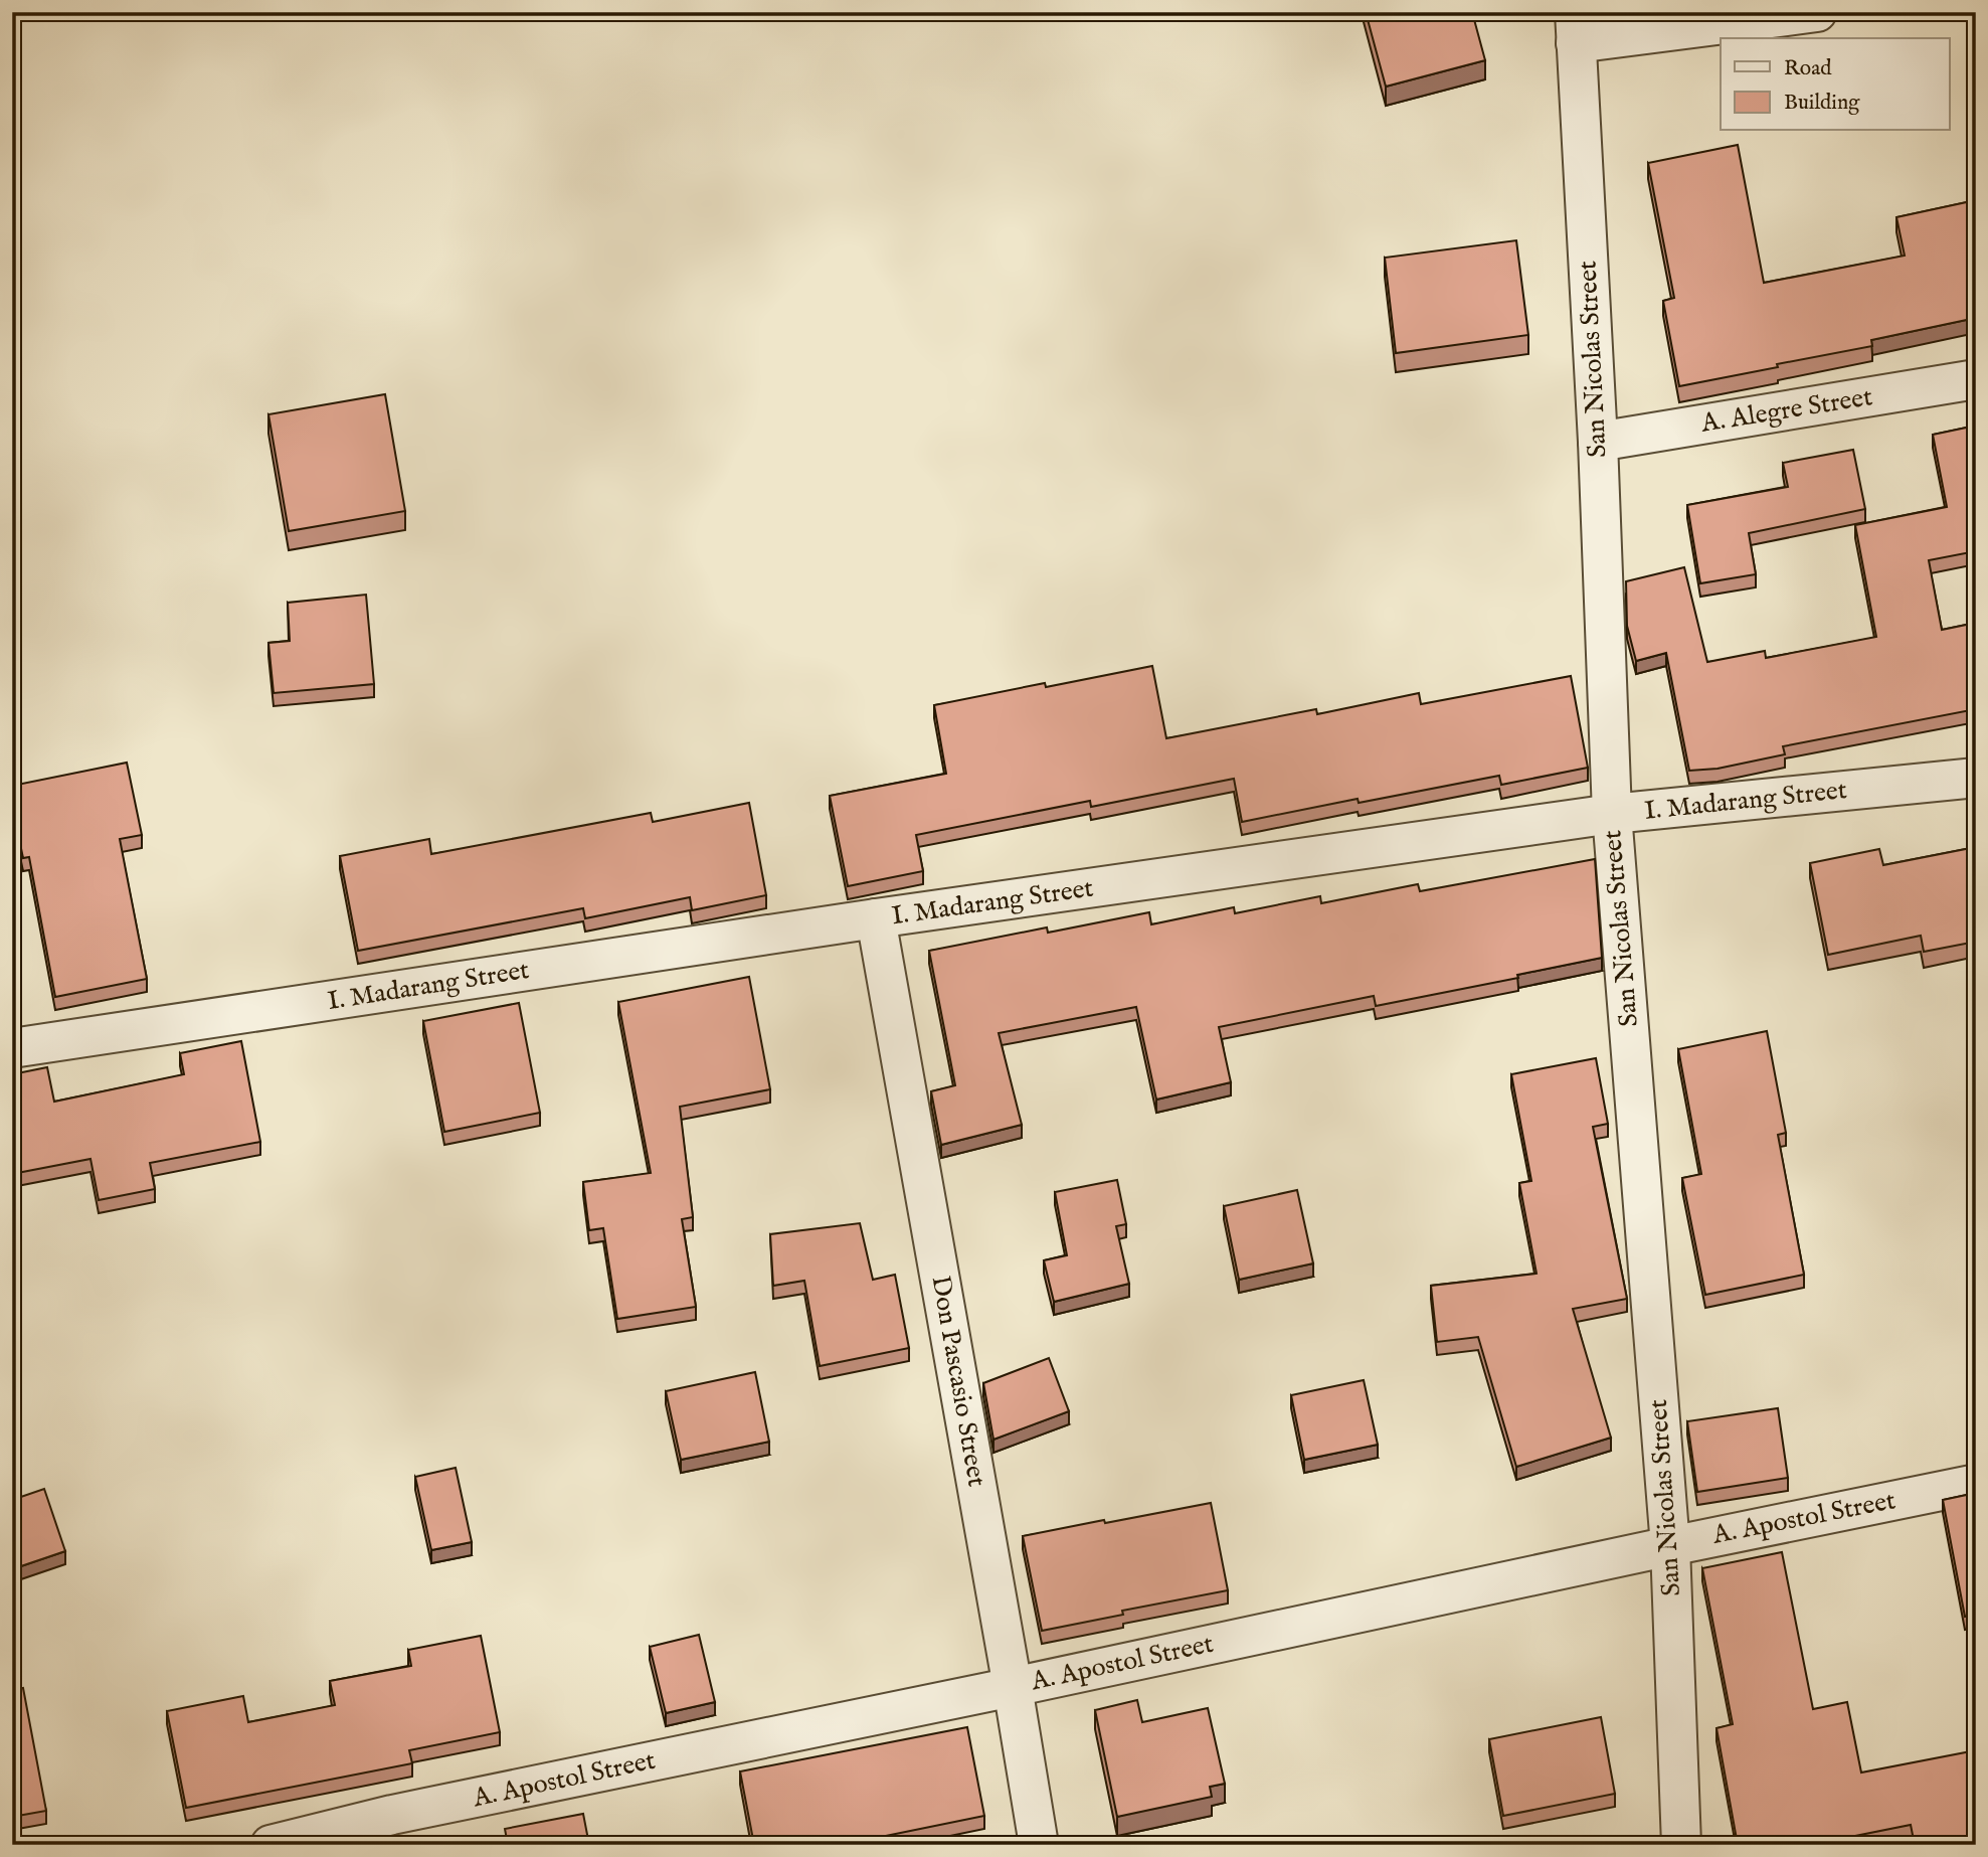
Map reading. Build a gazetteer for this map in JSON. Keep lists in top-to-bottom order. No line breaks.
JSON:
{"streets":{"street":["San Nicolas Street","A. Alegre Street","I. Madarang Street","Don Pascasio Street","A. Apostol Street"]},"crossings":[["San Nicolas Street","A. Alegre Street"],["San Nicolas Street","I. Madarang Street"],["San Nicolas Street","A. Apostol Street"],["I. Madarang Street","Don Pascasio Street"],["Don Pascasio Street","A. Apostol Street"]],"legend":["Road","Building"]}
